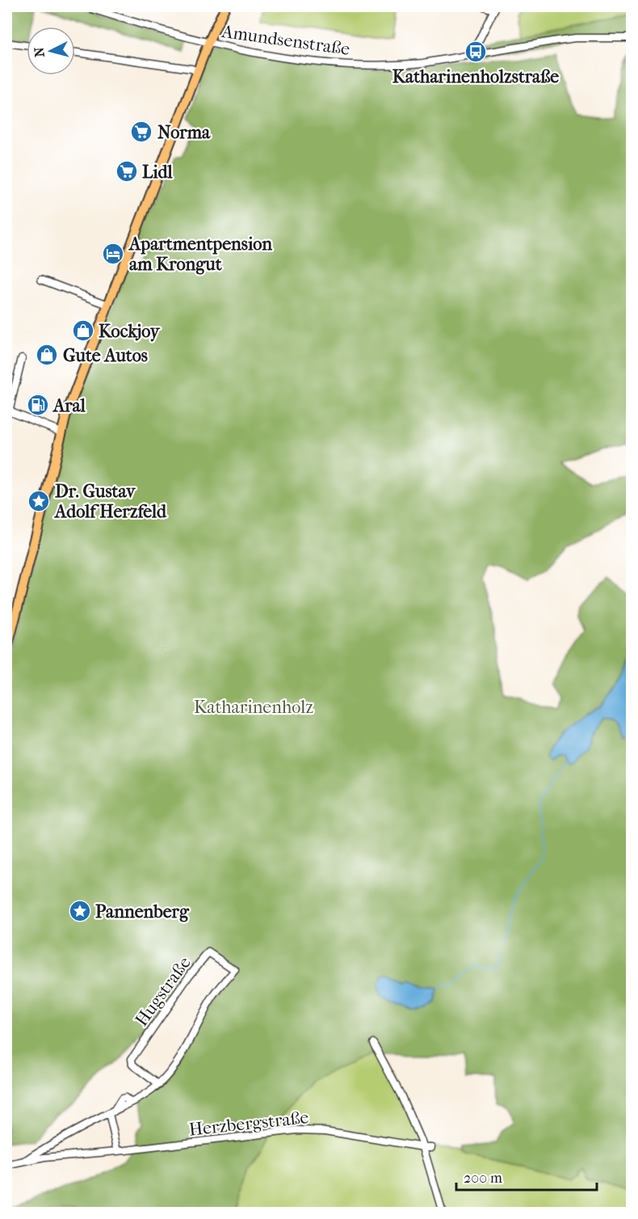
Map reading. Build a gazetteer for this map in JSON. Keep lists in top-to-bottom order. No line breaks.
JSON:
{"streets":{"street":["Amundsenstraße","Hugstraße","Herzbergstraße"]},"crossings":[["Hugstraße","Herzbergstraße"]],"parks":["Katharinenholz"],"places":{"bus stop":["Katharinenholzstraße"],"supermarket":["Norma","Lidl"],"hotel":["Apartmentpension am Krongut"],"shop":["Kockjoy","Gute Autos"],"fuel station":["Aral"],"place":["Dr. Gustav Adolf Herzfeld","Pannenberg"]},"scale_bar":"200 m","north":"left"}
